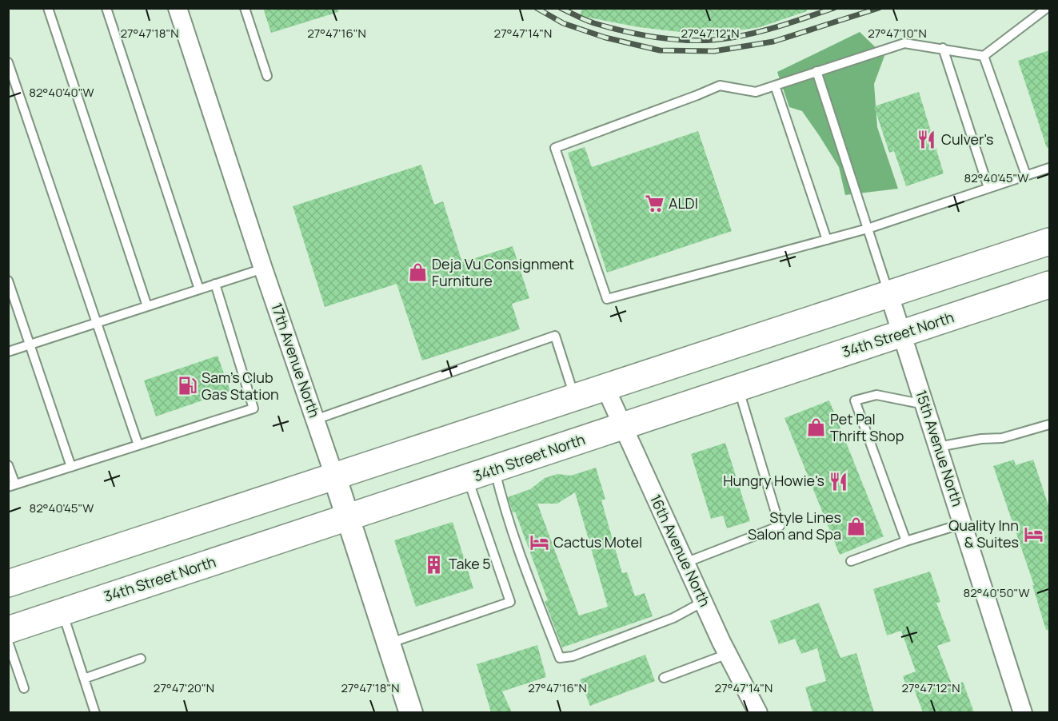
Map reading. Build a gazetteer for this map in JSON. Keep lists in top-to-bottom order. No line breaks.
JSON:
{"streets":{"highway":["34th Street North"],"street":["17th Avenue North","15th Avenue North","16th Avenue North"]},"crossings":[["34th Street North","17th Avenue North"],["34th Street North","15th Avenue North"],["34th Street North","16th Avenue North"]],"places":{"restaurant":["Culver's","Hungry Howie's"],"supermarket":["ALDI"],"shop":["Deja Vu Consignment Furniture","Pet Pal Thrift Shop","Style Lines Salon and Spa"],"fuel station":["Sam's Club Gas Station"],"hotel":["Quality Inn & Suites","Cactus Motel"],"building":["Take 5"]},"coordinates":["27°47'18\"N","27°47'16\"N","27°47'14\"N","27°47'12\"N","27°47'10\"N","82°40'40\"W","82°40'45\"W","82°40'50\"W","27°47'20\"N"]}
